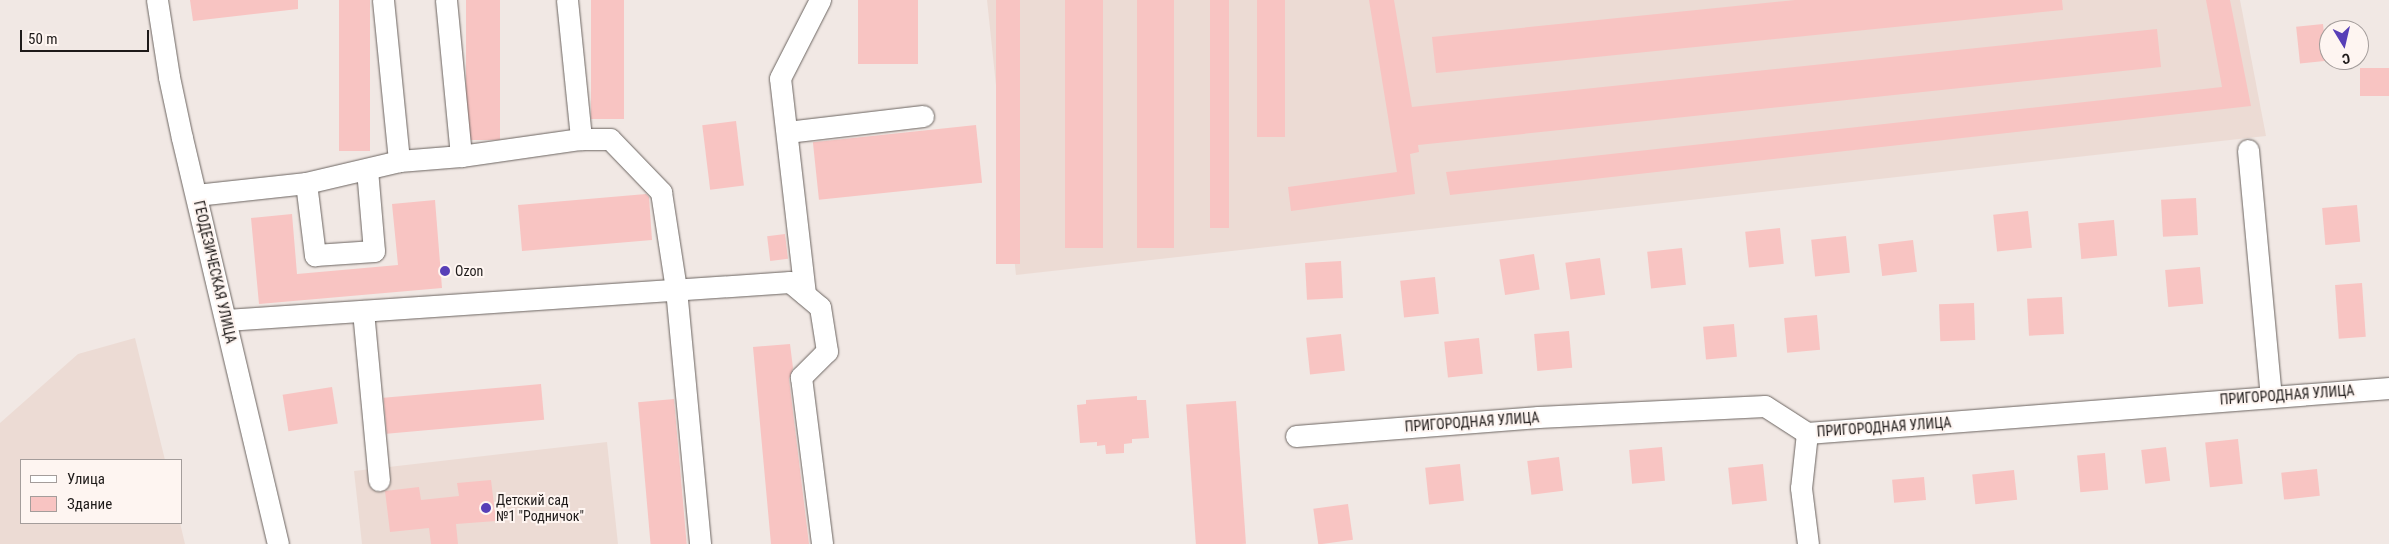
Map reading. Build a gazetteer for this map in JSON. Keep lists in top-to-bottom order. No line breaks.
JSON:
{"streets":{"street":["ГЕОДЕЗИЧЕСКАЯ УЛИЦА","ПРИГОРОДНАЯ УЛИЦА"]},"places":["Ozon","Детский сад №1 \"Родничок\""],"legend":["Улица","Здание"],"scale_bar":"50 m","north":"bottom"}
